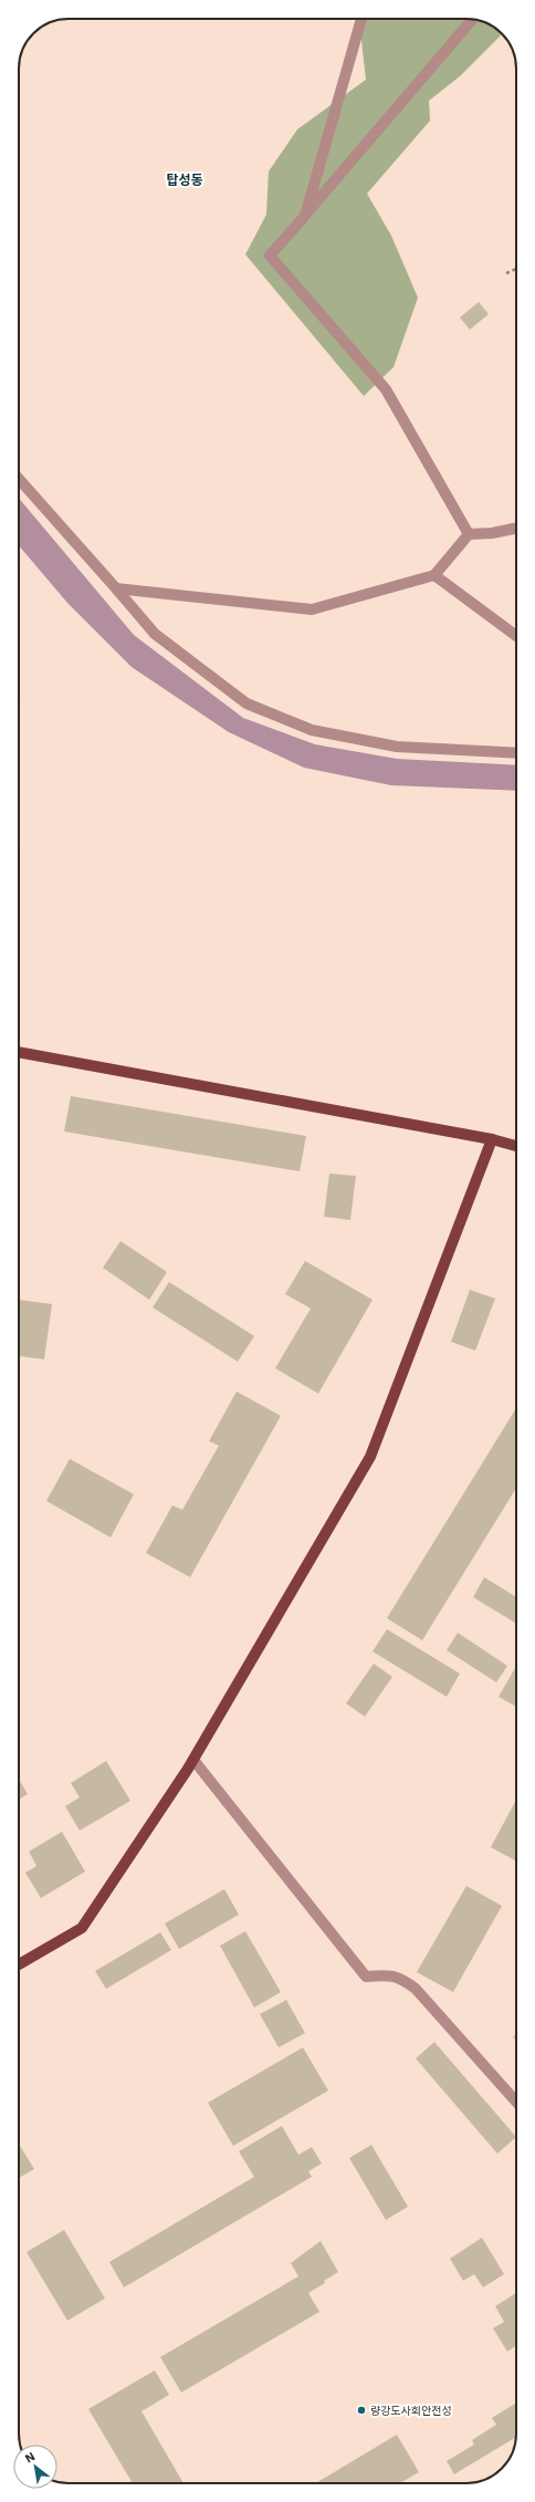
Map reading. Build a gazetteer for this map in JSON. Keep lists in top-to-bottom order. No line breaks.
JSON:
{"districts":["탑성동"],"places":["량강도사회안전성"],"north":"top left"}
